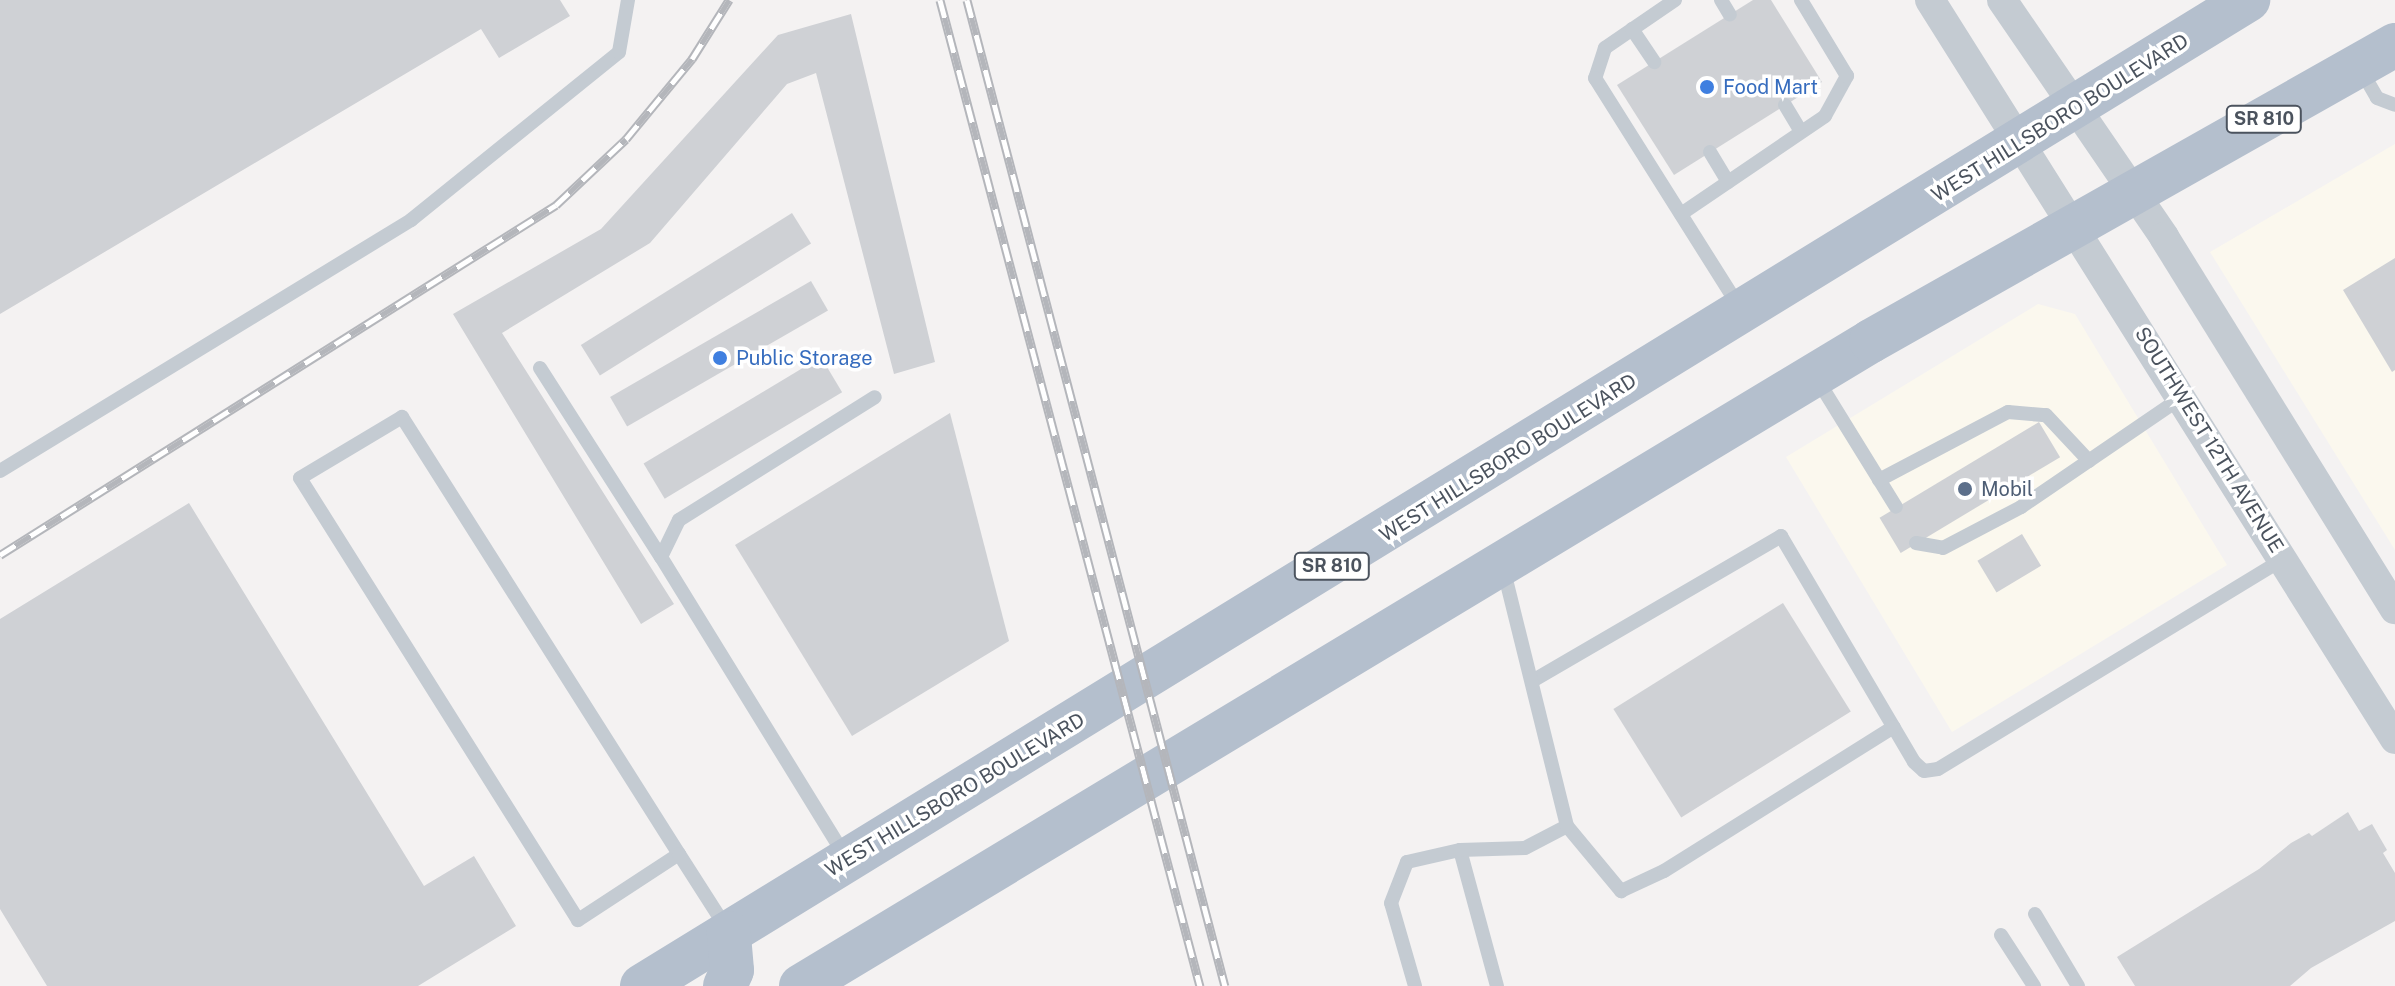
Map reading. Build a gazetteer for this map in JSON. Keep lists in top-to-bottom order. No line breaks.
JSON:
{"streets":{"main road":["WEST HILLSBORO BOULEVARD","SR 810"],"street":["SOUTHWEST 12TH AVENUE"]},"crossings":[["WEST HILLSBORO BOULEVARD","SOUTHWEST 12TH AVENUE"],["SR 810","SOUTHWEST 12TH AVENUE"]],"places":["Food Mart","Public Storage","Mobil"]}
